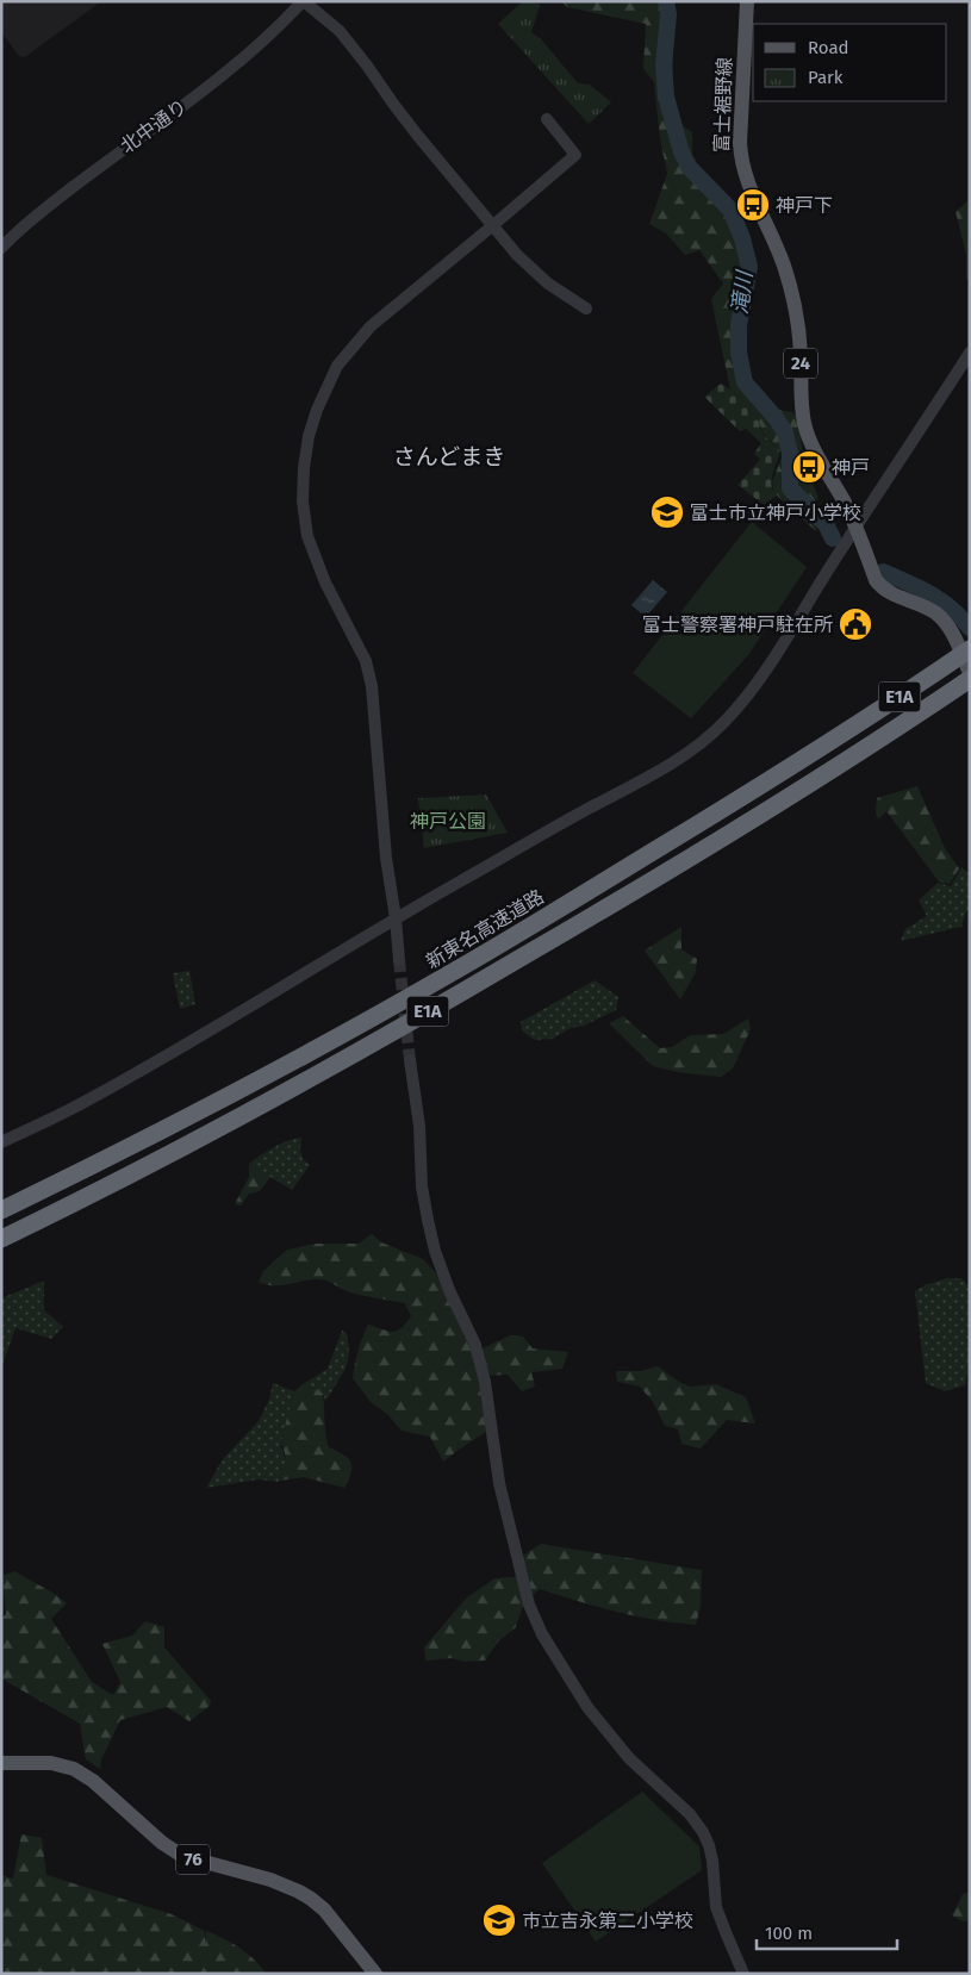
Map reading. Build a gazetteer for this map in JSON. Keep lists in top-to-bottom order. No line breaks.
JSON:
{"streets":{"highway":["E1A","新東名高速道路"],"main road":["富士裾野線","24","76"],"street":["北中通り"]},"districts":["さんどまき"],"water":["滝川"],"parks":["神戸公園"],"places":{"bus stop":["神戸下","神戸"],"school or university":["富士市立神戸小学校","市立吉永第二小学校"],"public building":["富士警察署神戸駐在所"]},"legend":["Road","Park"],"scale_bar":"100 m"}
